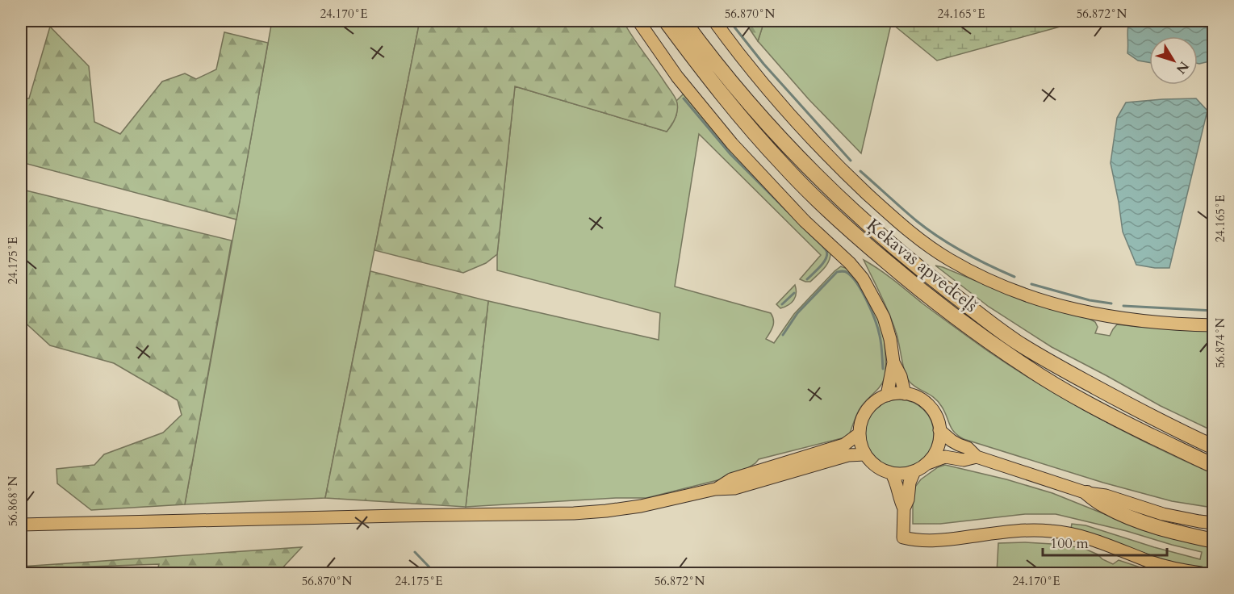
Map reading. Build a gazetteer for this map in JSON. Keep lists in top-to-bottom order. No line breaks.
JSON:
{"streets":{"highway":["Ķekavas apvedceļš"]},"scale_bar":"100 m","north":"bottom right","coordinates":["24.170°E","56.870°N","24.165°E","56.872°N","24.175°E","56.874°N","56.868°N"]}
